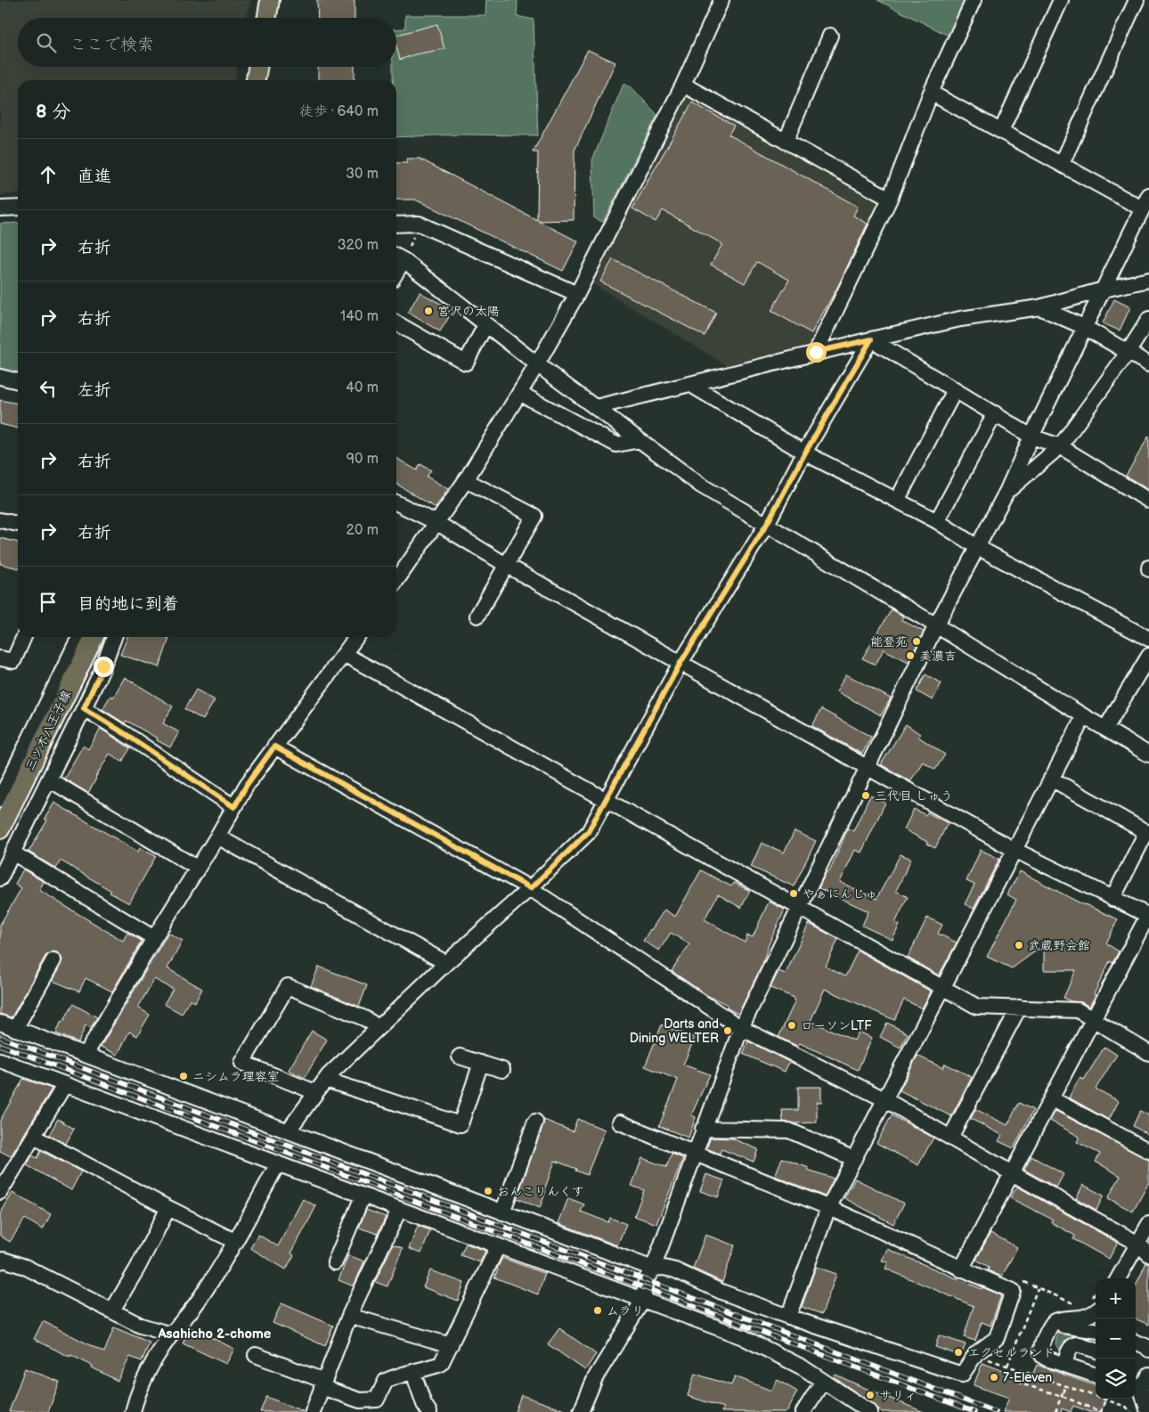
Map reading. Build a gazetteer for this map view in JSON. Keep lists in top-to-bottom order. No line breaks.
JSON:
{"streets":{"main road":["三ツ木八王子線"]},"districts":["Asahicho 2-chome"],"places":["宮沢の太陽","能登苑","美濃吉","三代目 しゅう","やぁにんじゅ","武蔵野会館","ローソンLTF","Darts and Dining WELTER","ニシムラ理容室","おんこりんくす","ムラリ","エクセルランド","7-Eleven","サリィ"],"page":{"search":"ここで検索","heading":["8 分","徒歩 · 640 m"],"list":[["直進","30 m"],["右折","320 m"],["右折","140 m"],["左折","40 m"],["右折","90 m"],["右折","20 m"],"目的地に到着"],"map_buttons":["+","−"]}}
